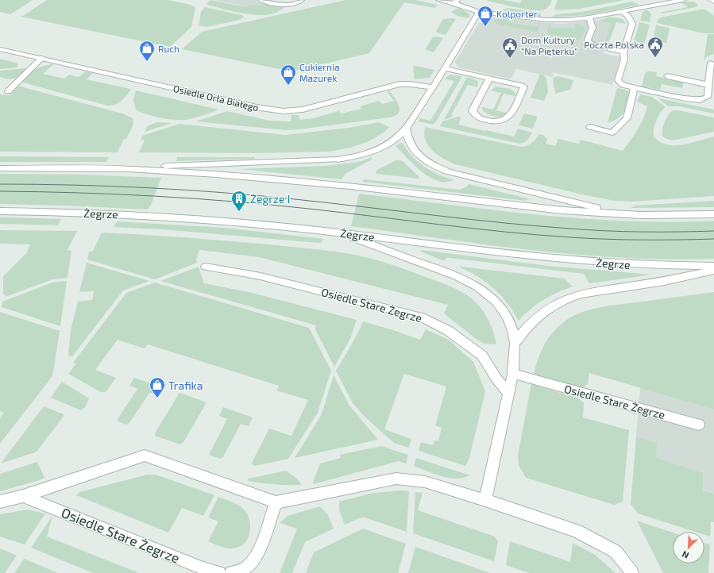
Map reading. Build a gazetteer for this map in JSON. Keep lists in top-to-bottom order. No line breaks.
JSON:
{"streets":{"street":["Osiedle Orła Białego","Żegrze","Osiedle Stare Żegrze"]},"places":{"shop":["Kolporter","Ruch","Cukiernia Mazurek","Trafika"],"public building":["Poczta Polska","Dom Kultury \"Na Pięterku\""],"building":["Żegrze I"]},"north":"bottom left"}
